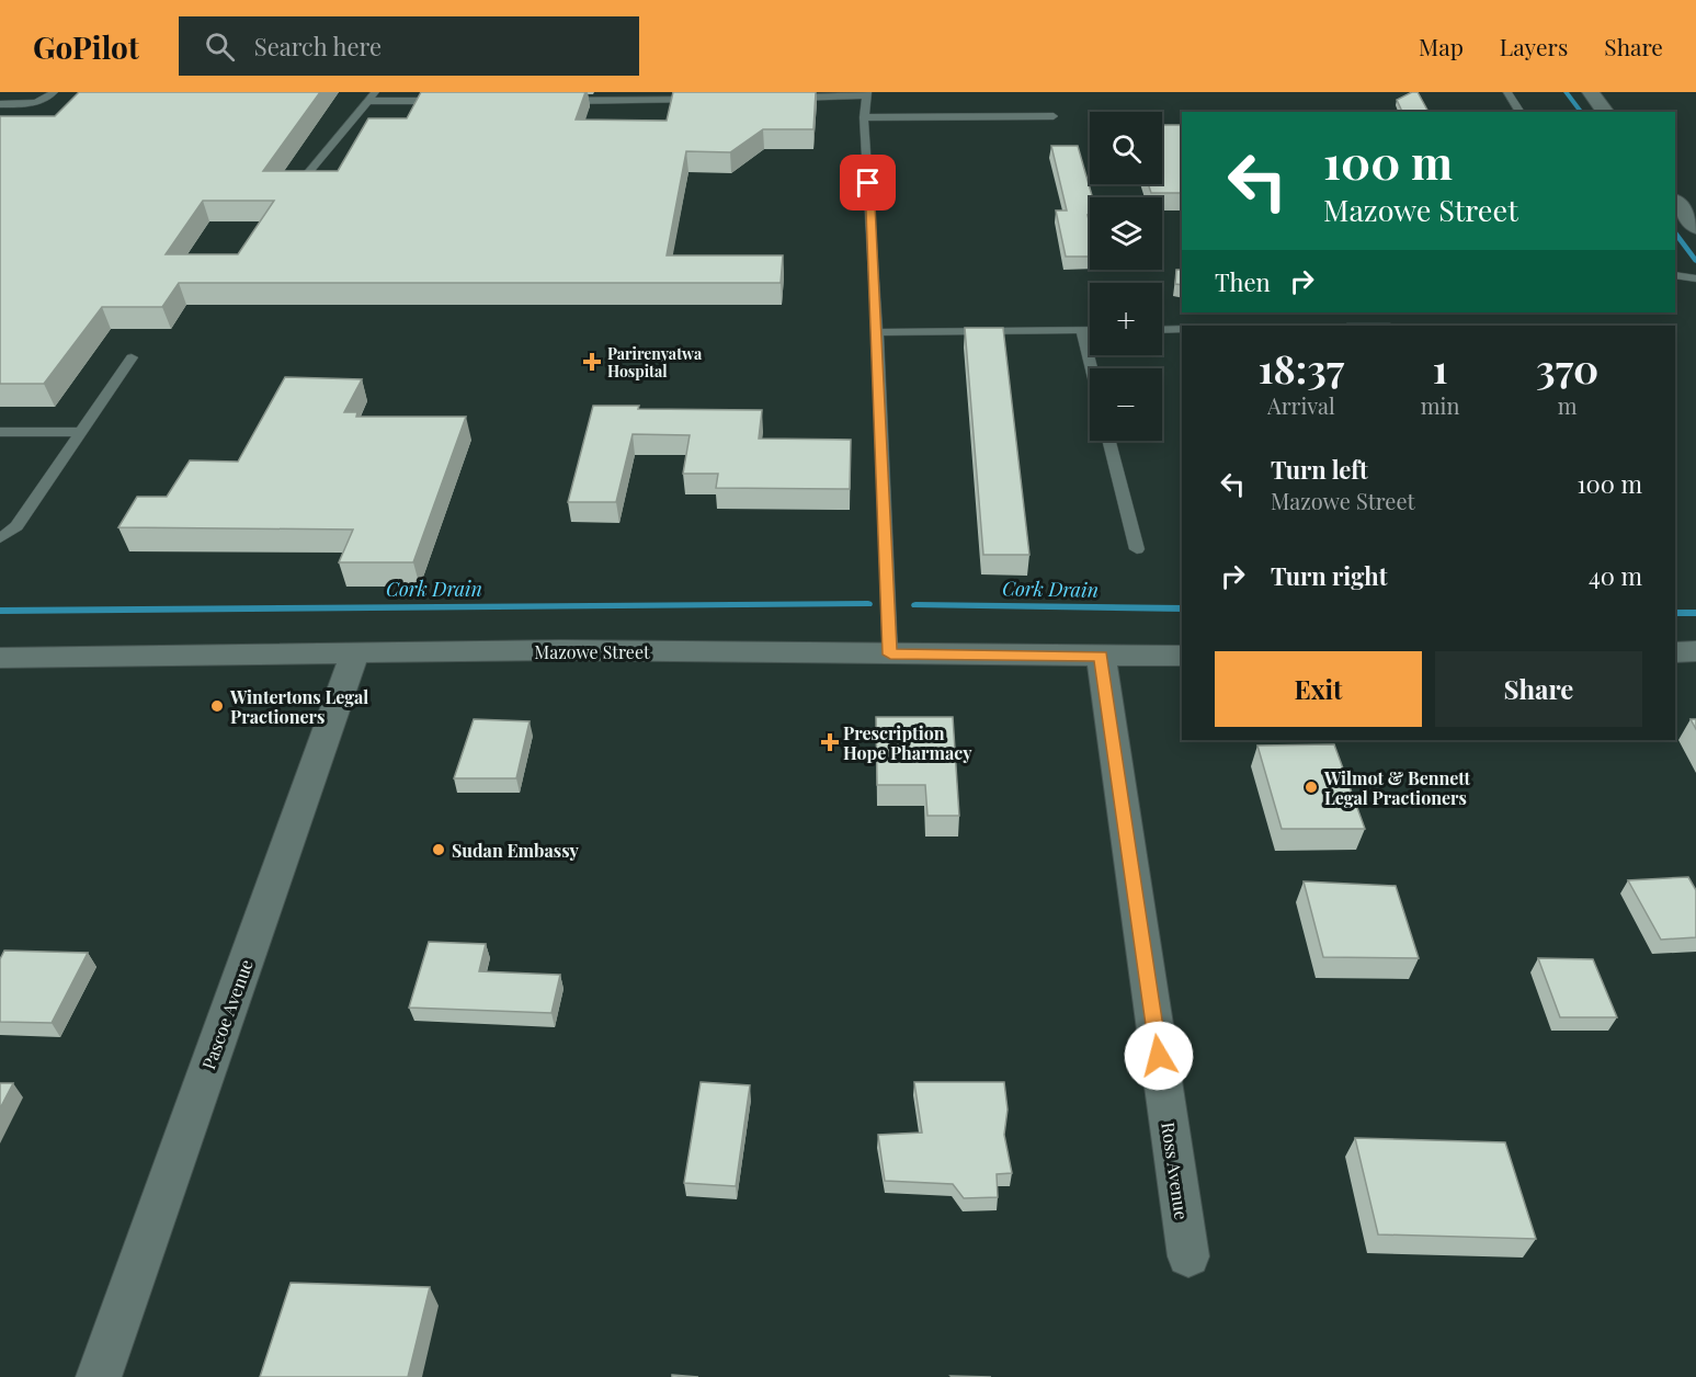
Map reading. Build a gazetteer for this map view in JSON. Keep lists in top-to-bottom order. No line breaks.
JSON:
{"streets":{"street":["Mazowe Street","Pascoe Avenue","Ross Avenue"]},"crossings":[["Mazowe Street","Pascoe Avenue"],["Mazowe Street","Ross Avenue"]],"water":["Cork Drain"],"places":{"health":["Parirenyatwa Hospital","Prescription Hope Pharmacy"],"other":["Wintertons Legal Practioners","Wilmot & Bennett Legal Practioners","Sudan Embassy"]},"page":{"header":"GoPilot","search":"Search here","nav":["Map","Layers","Share"],"map_buttons":["+","−"],"turn":["100 m","Mazowe Street"],"then":"Then","eta":["18:37","Arrival","1","min","370","m"],"list":[{"name":"Turn left","note":"Mazowe Street","value":"100 m"},{"name":"Turn right","value":"40 m"}],"buttons":["Exit","Share"]}}
